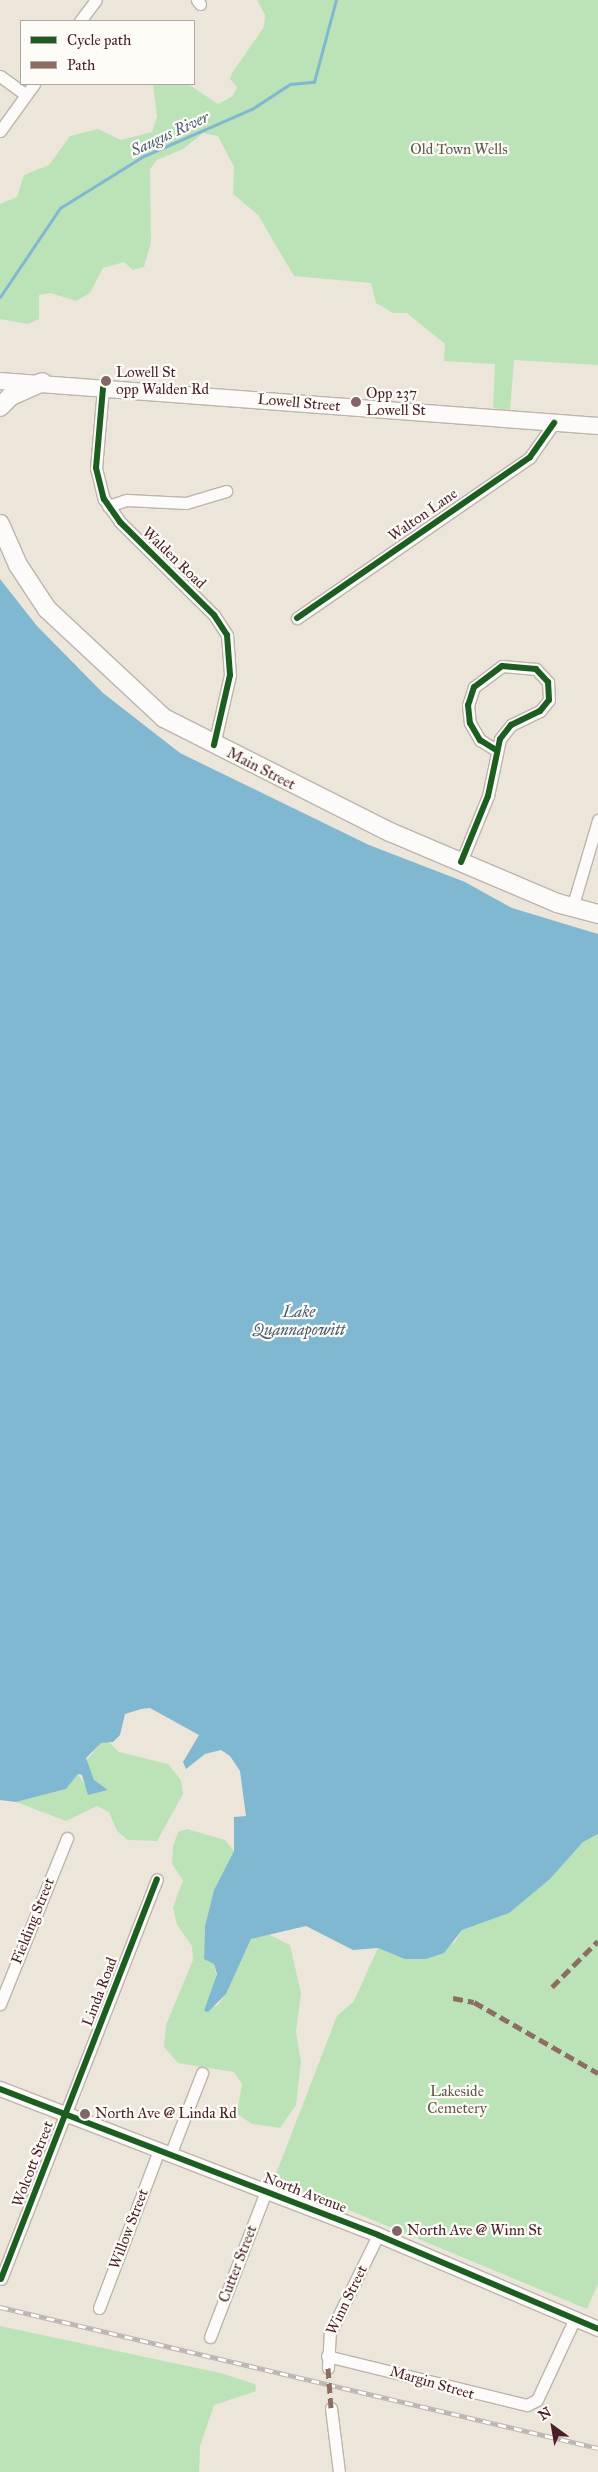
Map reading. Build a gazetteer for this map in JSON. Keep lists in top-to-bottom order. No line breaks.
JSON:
{"streets":{"main road":["Lowell Street","Main Street"],"street":["Walton Lane","Walden Road","Fielding Street","Linda Road","Wolcott Street","North Avenue","Willow Street","Cutter Street","Winn Street","Margin Street"]},"crossings":[["Lowell Street","Walton Lane"],["Lowell Street","Walden Road"],["Walden Road","Main Street"],["Linda Road","Wolcott Street"],["Linda Road","North Avenue"],["Wolcott Street","North Avenue"],["North Avenue","Willow Street"],["North Avenue","Cutter Street"],["North Avenue","Winn Street"],["North Avenue","Margin Street"],["Winn Street","Margin Street"]],"water":["Saugus River","Lake Quannapowitt"],"parks":["Old Town Wells","Lakeside Cemetery"],"places":["Lowell St opp Walden Rd","Opp 237 Lowell St","North Ave @ Linda Rd","North Ave @ Winn St"],"legend":["Cycle path","Path"],"north":"top left"}
